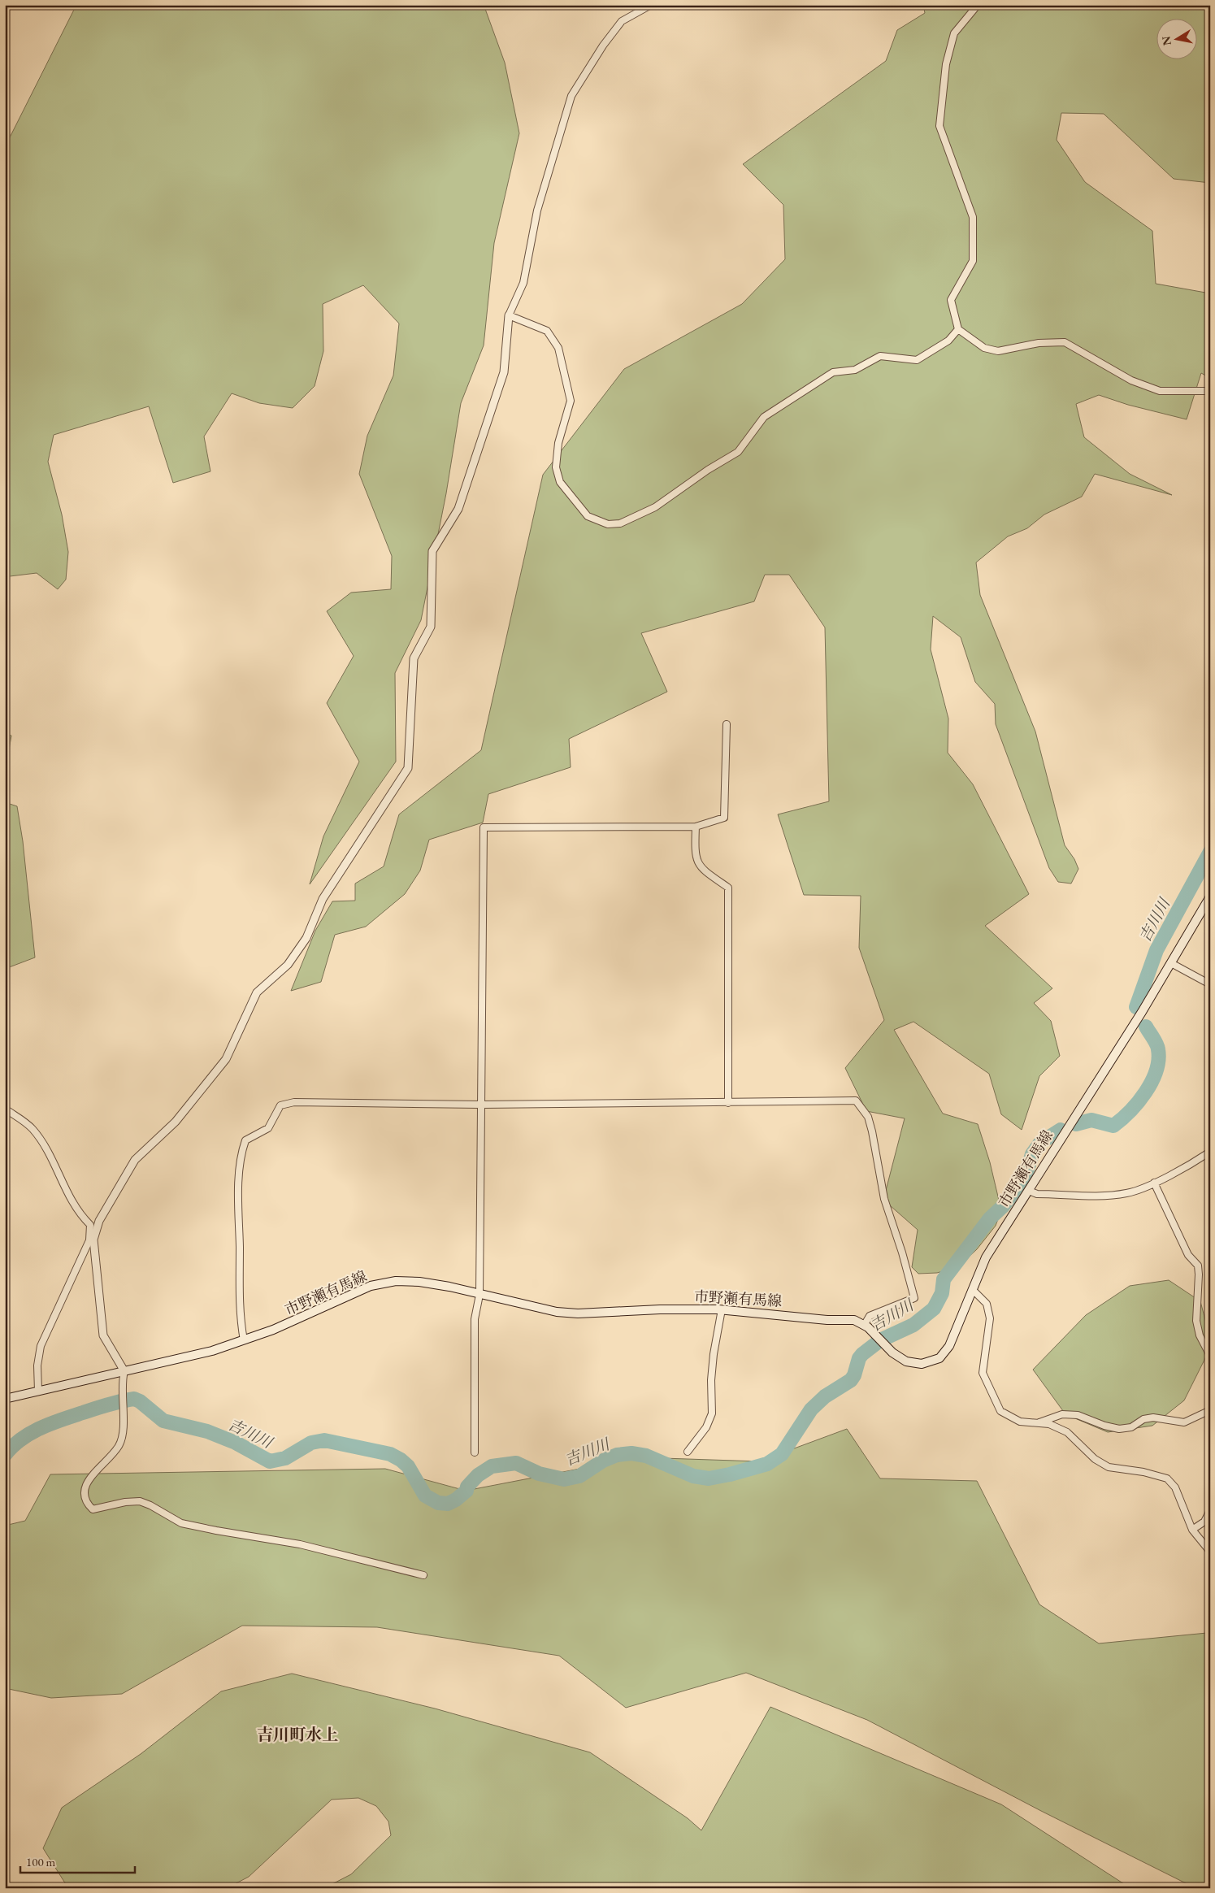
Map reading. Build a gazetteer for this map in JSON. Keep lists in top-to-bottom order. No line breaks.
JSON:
{"streets":{"main road":["市野瀬有馬線"]},"districts":["吉川町水上"],"water":["吉川川"],"scale_bar":"100 m","north":"left"}
